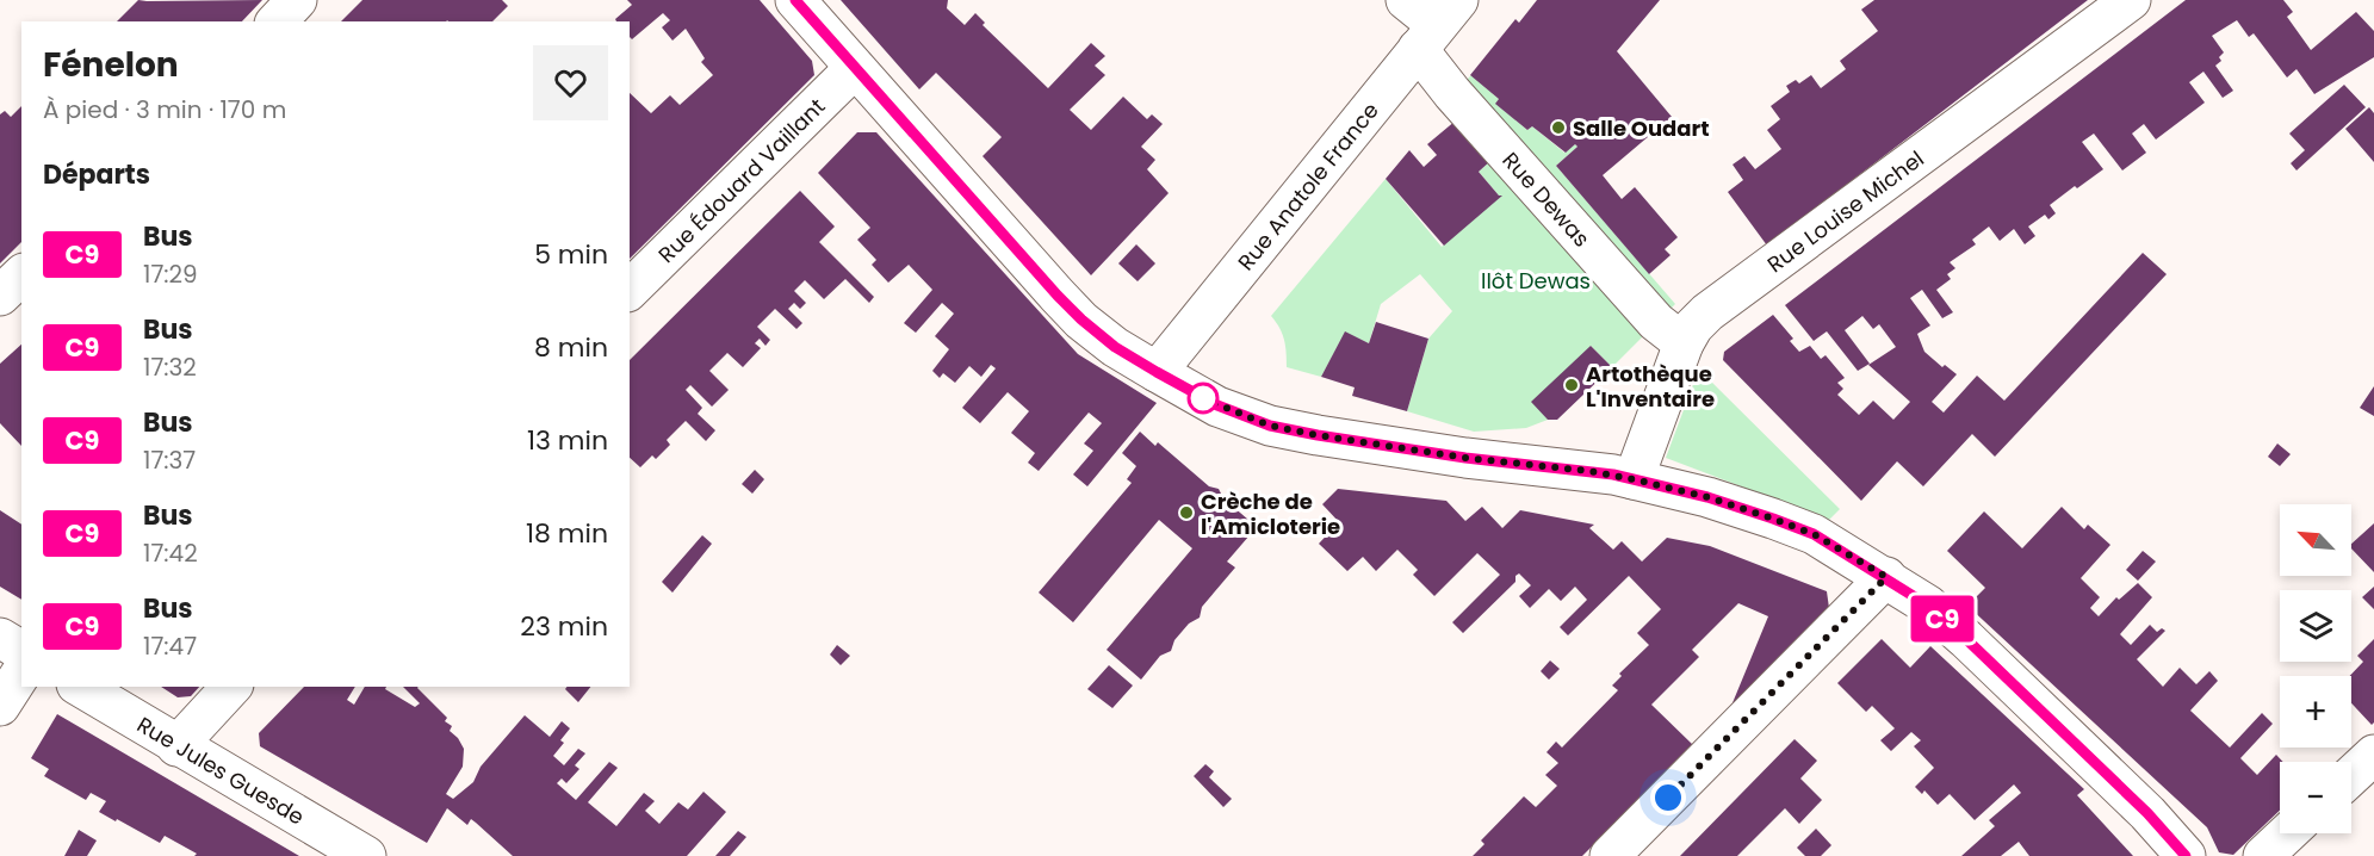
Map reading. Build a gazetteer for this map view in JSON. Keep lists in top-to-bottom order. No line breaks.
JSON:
{"streets":{"street":["Rue Édouard Vaillant","Rue Anatole France","Rue Dewas","Rue Louise Michel","Rue Jules Guesde"]},"crossings":[["Rue Anatole France","Rue Dewas"],["Rue Dewas","Rue Louise Michel"]],"parks":["Ilôt Dewas"],"places":["Salle Oudart","Artothèque L'Inventaire","Crèche de l'Amicloterie"],"lines":["bus line C9"],"north":"top left","page":{"on_map":"C9","heading":[["Fénelon","À pied · 3 min · 170 m"],"Départs"],"list":[{"mark":"C9","name":"Bus","note":"17:29","value":"5 min"},{"mark":"C9","name":"Bus","note":"17:32","value":"8 min"},{"mark":"C9","name":"Bus","note":"17:37","value":"13 min"},{"mark":"C9","name":"Bus","note":"17:42","value":"18 min"},{"mark":"C9","name":"Bus","note":"17:47","value":"23 min"}],"map_buttons":["+","−"]}}
